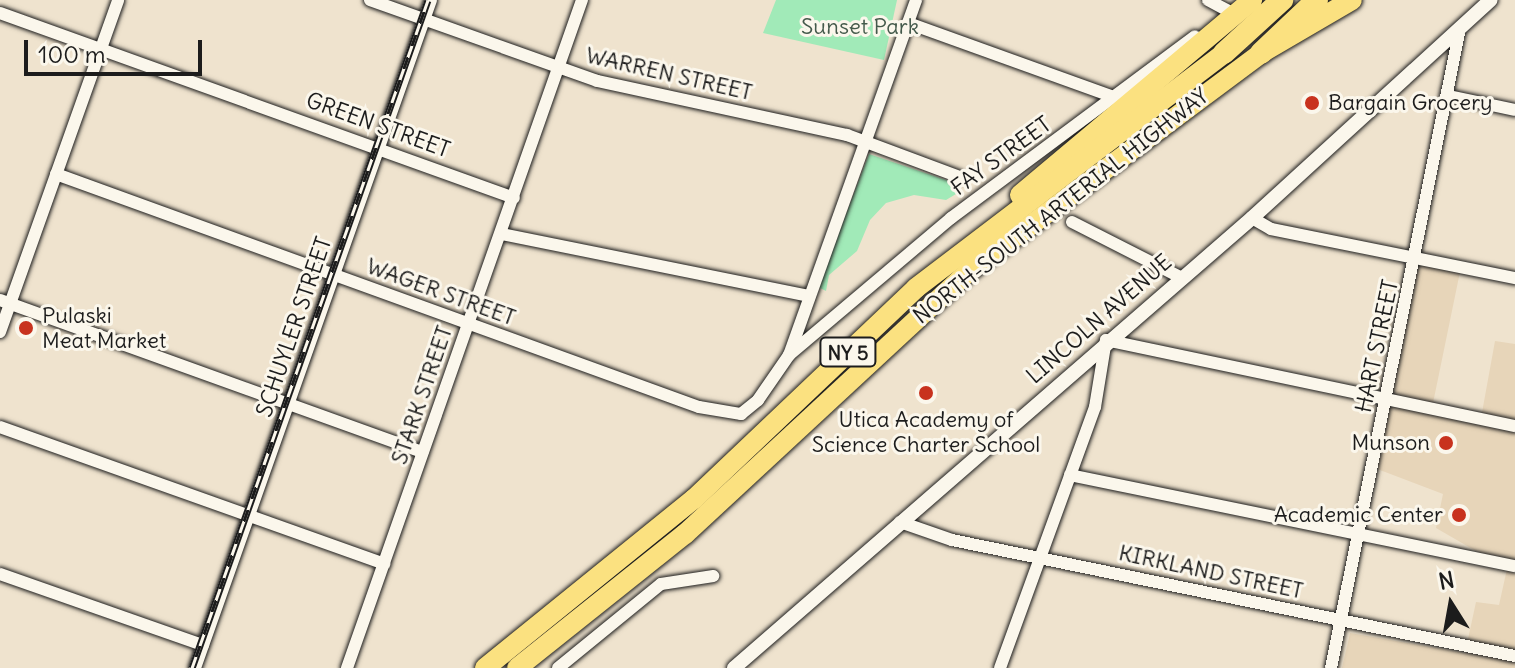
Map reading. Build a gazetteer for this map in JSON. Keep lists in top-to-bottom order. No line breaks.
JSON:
{"streets":{"highway":["NORTH-SOUTH ARTERIAL HIGHWAY","NY 5"],"street":["WARREN STREET","GREEN STREET","FAY STREET","WAGER STREET","LINCOLN AVENUE","SCHUYLER STREET","HART STREET","STARK STREET","KIRKLAND STREET"]},"crossings":[["WARREN STREET","SCHUYLER STREET"],["WARREN STREET","STARK STREET"],["GREEN STREET","SCHUYLER STREET"],["GREEN STREET","STARK STREET"],["FAY STREET","WAGER STREET"],["WAGER STREET","SCHUYLER STREET"],["WAGER STREET","STARK STREET"],["LINCOLN AVENUE","HART STREET"],["LINCOLN AVENUE","KIRKLAND STREET"],["HART STREET","KIRKLAND STREET"]],"parks":["Sunset Park"],"places":["Bargain Grocery","Pulaski Meat Market","Utica Academy of Science Charter School","Munson","Academic Center"],"scale_bar":"100 m","north":"top"}
